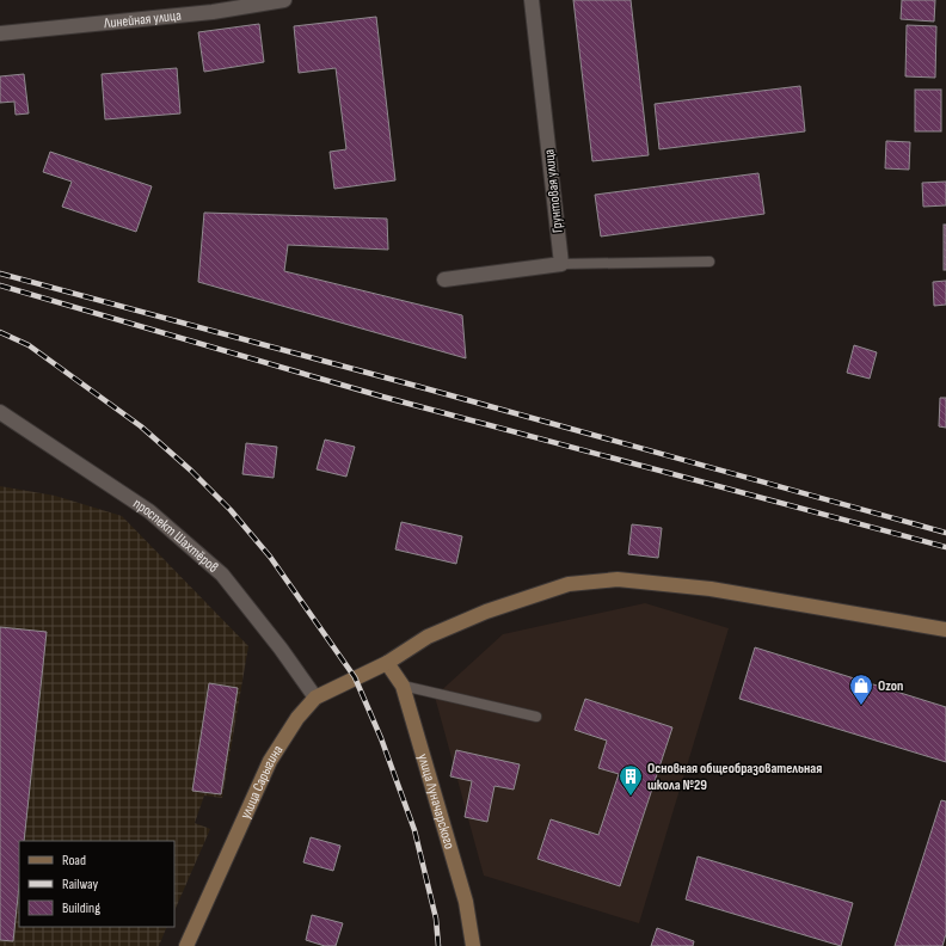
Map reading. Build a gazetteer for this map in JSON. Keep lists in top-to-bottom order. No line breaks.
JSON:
{"streets":{"main road":["улица Сарыгина","улица Луначарского"],"street":["Линейная улица","Грунтовая улица","проспект Шахтёров"]},"crossings":[["проспект Шахтёров","улица Сарыгина"],["улица Сарыгина","улица Луначарского"]],"places":{"shop":["Ozon"],"building":["Основная общеобразовательная школа №29"]},"legend":["Road","Railway","Building"]}
